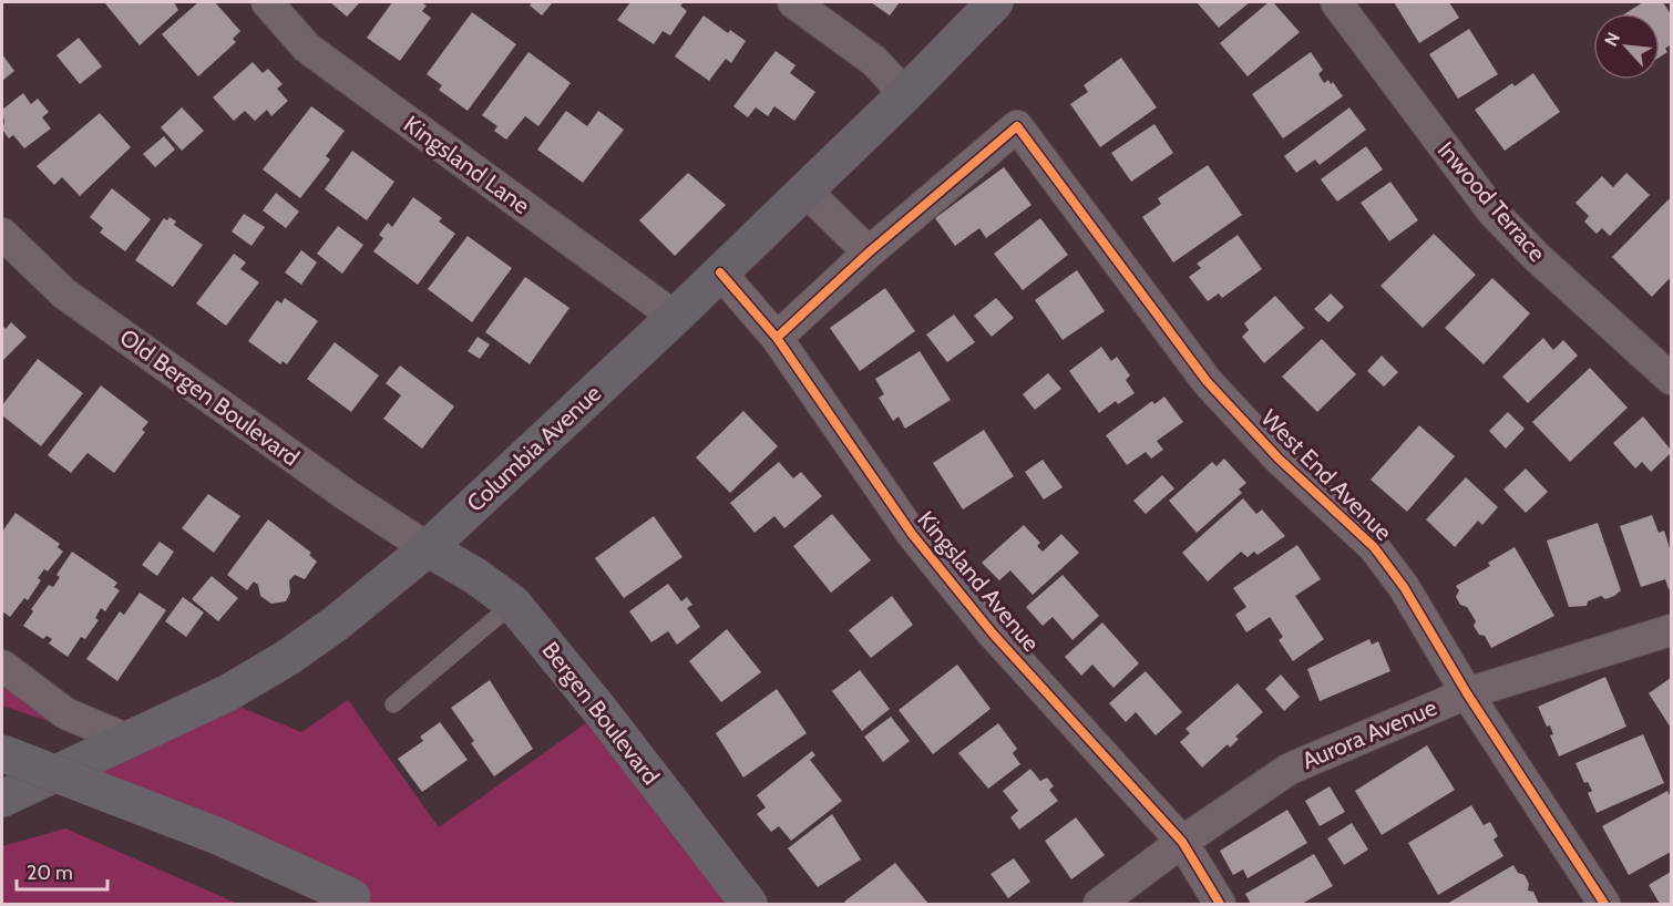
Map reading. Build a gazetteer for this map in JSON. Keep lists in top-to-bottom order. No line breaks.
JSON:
{"streets":{"main road":["Columbia Avenue","Bergen Boulevard"],"street":["Kingsland Lane","Inwood Terrace","Old Bergen Boulevard","West End Avenue","Kingsland Avenue","Aurora Avenue"]},"crossings":[["Kingsland Lane","Columbia Avenue"],["Old Bergen Boulevard","Columbia Avenue"],["Old Bergen Boulevard","Bergen Boulevard"],["Columbia Avenue","Kingsland Avenue"],["Columbia Avenue","Bergen Boulevard"],["West End Avenue","Aurora Avenue"],["Kingsland Avenue","Aurora Avenue"]],"scale_bar":"20 m","north":"top left"}
